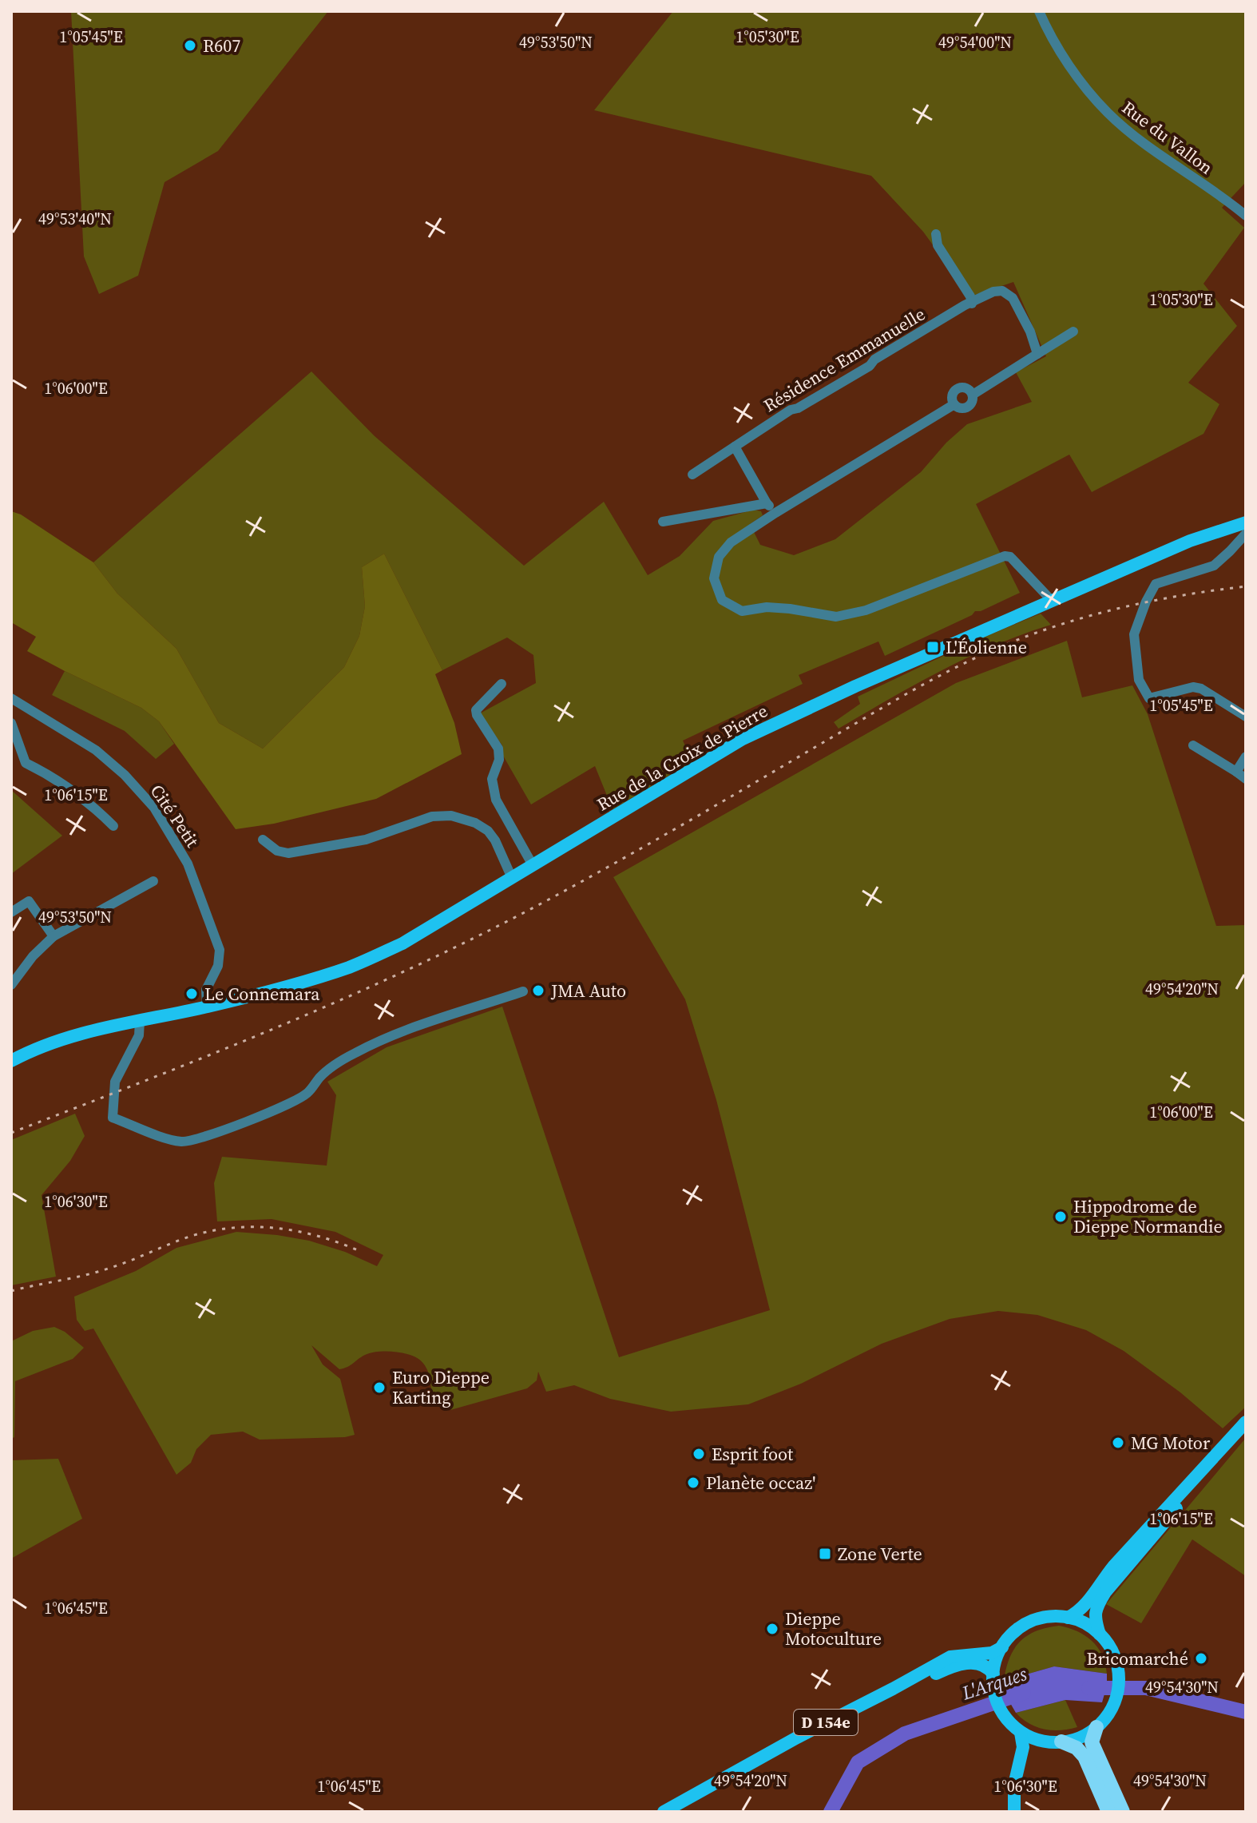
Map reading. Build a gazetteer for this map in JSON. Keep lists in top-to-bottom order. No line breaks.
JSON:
{"streets":{"main road":["Rue de la Croix de Pierre","D 154e"],"street":["Rue du Vallon","Résidence Emmanuelle","Cité Petit"]},"crossings":[["Rue de la Croix de Pierre","Cité Petit"]],"water":["L'Arques"],"places":{"other":["R607","JMA Auto","Le Connemara","Hippodrome de Dieppe Normandie","Euro Dieppe Karting","MG Motor","Esprit foot","Planète occaz'","Dieppe Motoculture","Bricomarché"],"transit":["L'Éolienne","Zone Verte"]},"coordinates":["1°05'45\"E","1°05'30\"E","49°53'50\"N","49°54'00\"N","49°53'40\"N","1°06'00\"E","1°06'15\"E","49°54'20\"N","1°06'30\"E","1°06'45\"E","49°54'30\"N"]}
